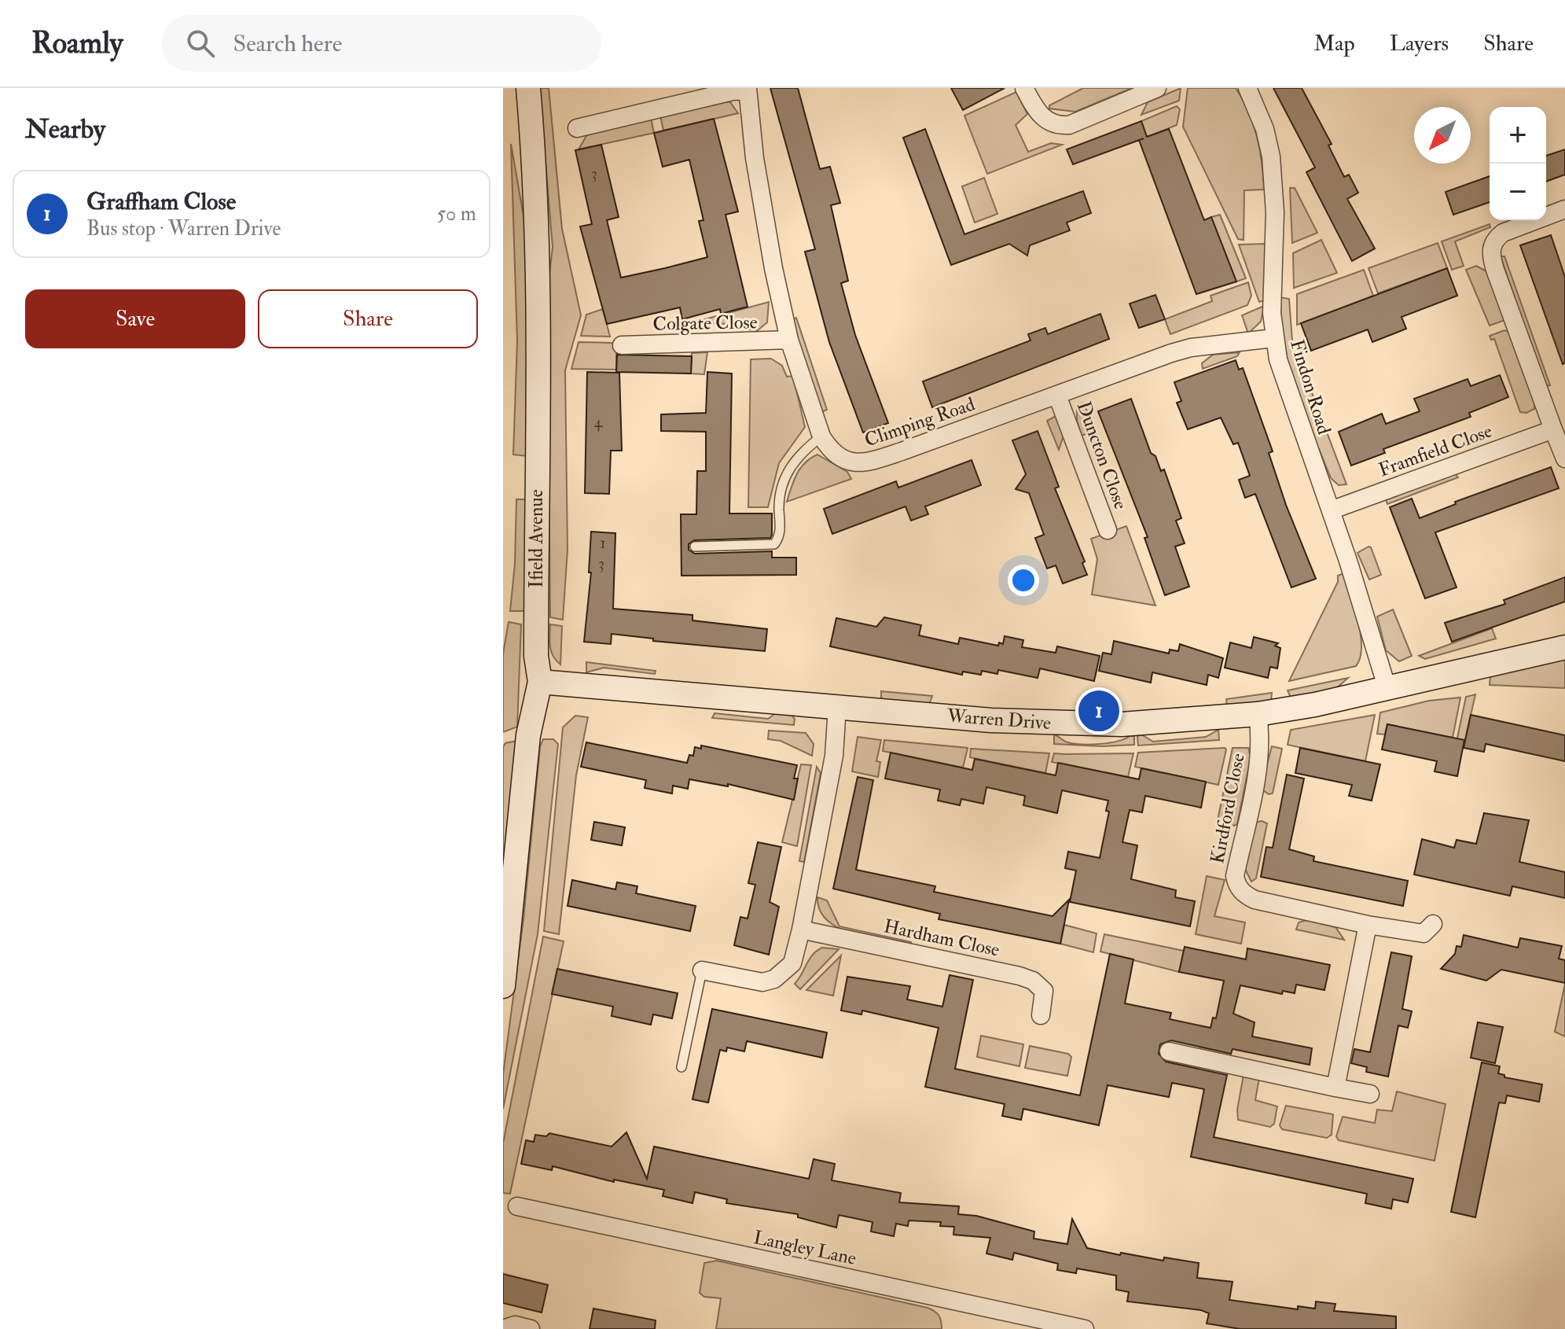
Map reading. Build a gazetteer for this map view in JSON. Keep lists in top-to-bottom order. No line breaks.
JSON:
{"streets":{"street":["Colgate Close","Findon Road","Climping Road","Framfield Close","Duncton Close","Ifield Avenue","Warren Drive","Kirdford Close","Hardham Close","Langley Lane"]},"crossings":[["Colgate Close","Climping Road"],["Findon Road","Climping Road"],["Findon Road","Framfield Close"],["Findon Road","Warren Drive"],["Climping Road","Duncton Close"],["Ifield Avenue","Warren Drive"],["Warren Drive","Kirdford Close"]],"house_numbers":["3","4","1","3"],"north":"bottom left","page":{"header":"Roamly","search":"Search here","nav":["Map","Layers","Share"],"heading":"Nearby","map_buttons":["+","−"],"list":[{"mark":"1","name":"Graffham Close","note":"Bus stop · Warren Drive","value":"50 m"}],"buttons":["Save","Share"],"pins":"1"}}
